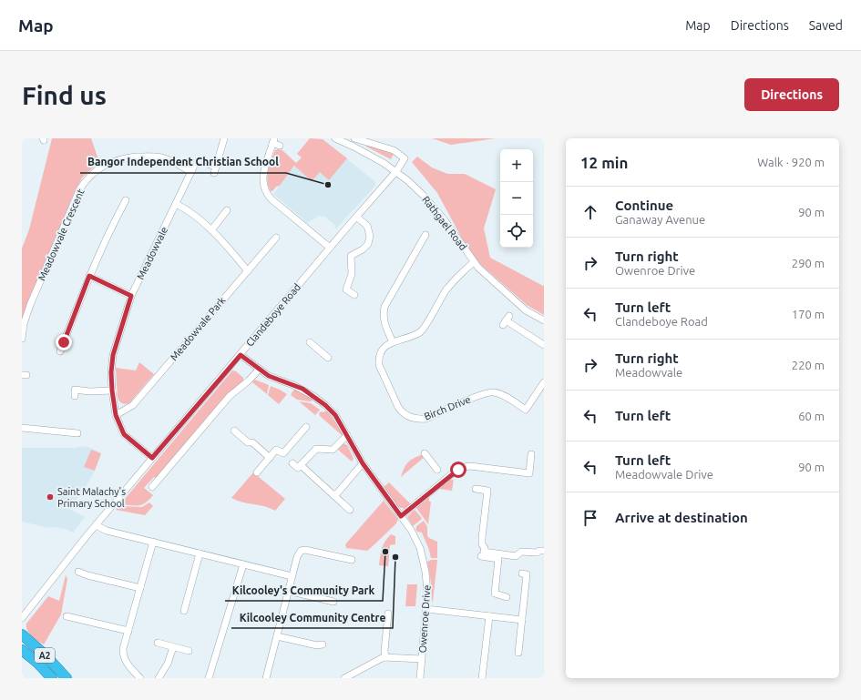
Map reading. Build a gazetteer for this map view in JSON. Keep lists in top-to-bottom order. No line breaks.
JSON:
{"streets":{"highway":["A2"],"street":["Rathgael Road","Meadowvale Crescent","Meadowvale","Clandeboye Road","Meadowvale Park","Birch Drive","Owenroe Drive"]},"crossings":[["Rathgael Road","Clandeboye Road"],["Rathgael Road","Birch Drive"],["Meadowvale Crescent","Meadowvale"],["Meadowvale","Clandeboye Road"],["Meadowvale","Meadowvale Park"],["Clandeboye Road","Owenroe Drive"]],"places":["Bangor Independent Christian School","Saint Malachy's Primary School","Kilcooley's Community Park","Kilcooley Community Centre"],"page":{"header":"Map","nav":["Map","Directions","Saved"],"buttons":"Directions","title":"Find us","heading":["12 min","Walk · 920 m"],"map_buttons":["+","−"],"list":[["Continue","Ganaway Avenue","90 m"],["Turn right","Owenroe Drive","290 m"],["Turn left","Clandeboye Road","170 m"],["Turn right","Meadowvale","220 m"],["Turn left","60 m"],["Turn left","Meadowvale Drive","90 m"],"Arrive at destination"]}}
